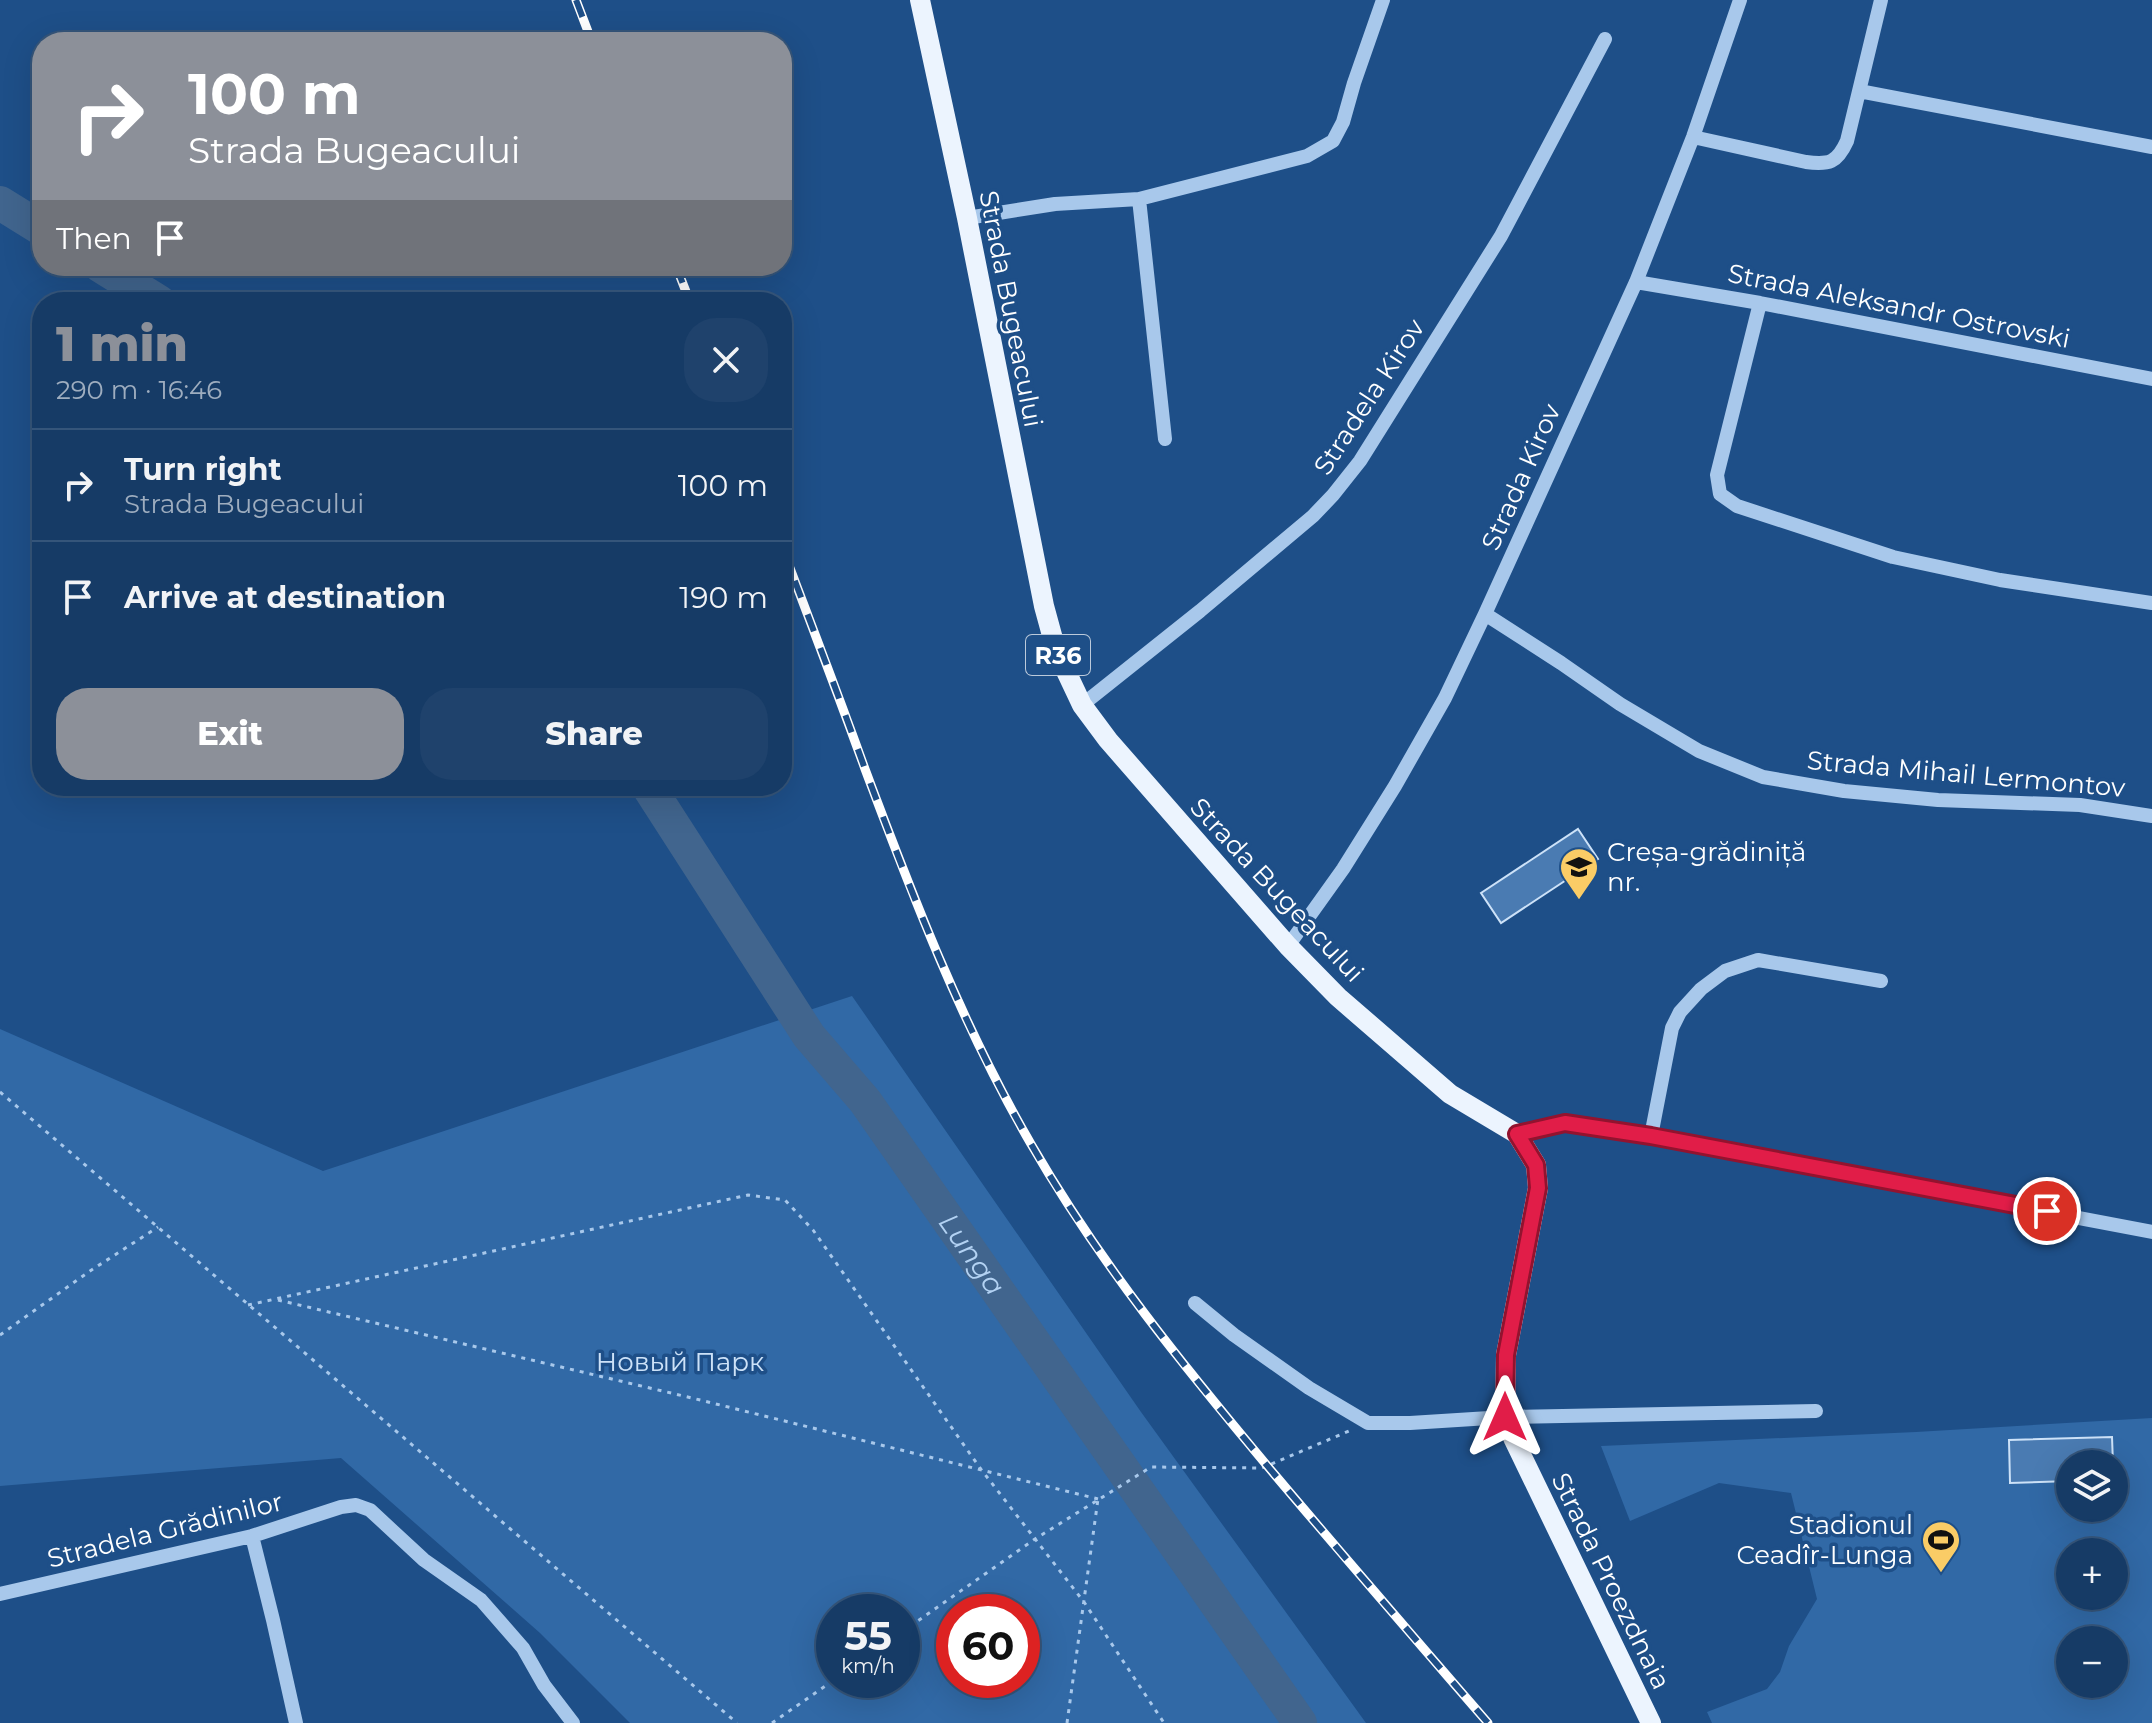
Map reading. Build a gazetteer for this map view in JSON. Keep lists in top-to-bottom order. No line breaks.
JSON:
{"streets":{"main road":["Strada Bugeacului","R36","Strada Proezdnaia"],"street":["Strada Aleksandr Ostrovski","Stradela Kirov","Strada Kirov","Strada Mihail Lermontov","Stradela Grădinilor"]},"crossings":[["Strada Aleksandr Ostrovski","Strada Kirov"],["Strada Bugeacului","Stradela Kirov"],["Strada Bugeacului","Strada Kirov"],["Strada Bugeacului","Strada Proezdnaia"],["Strada Kirov","Strada Mihail Lermontov"]],"water":["Lunga"],"parks":["Новый Парк"],"places":{"school or university":["Creșa-grădiniță nr."],"sports":["Stadionul Ceadîr-Lunga"]},"page":{"turn":["100 m","Strada Bugeacului"],"then":"Then","heading":["1 min","290 m · 16:46"],"list":[{"name":"Turn right","note":"Strada Bugeacului","value":"100 m"},{"name":"Arrive at destination","value":"190 m"}],"buttons":["Exit","Share"],"map_buttons":["+","−"],"speed":"55 km/h","limit":"60"}}
